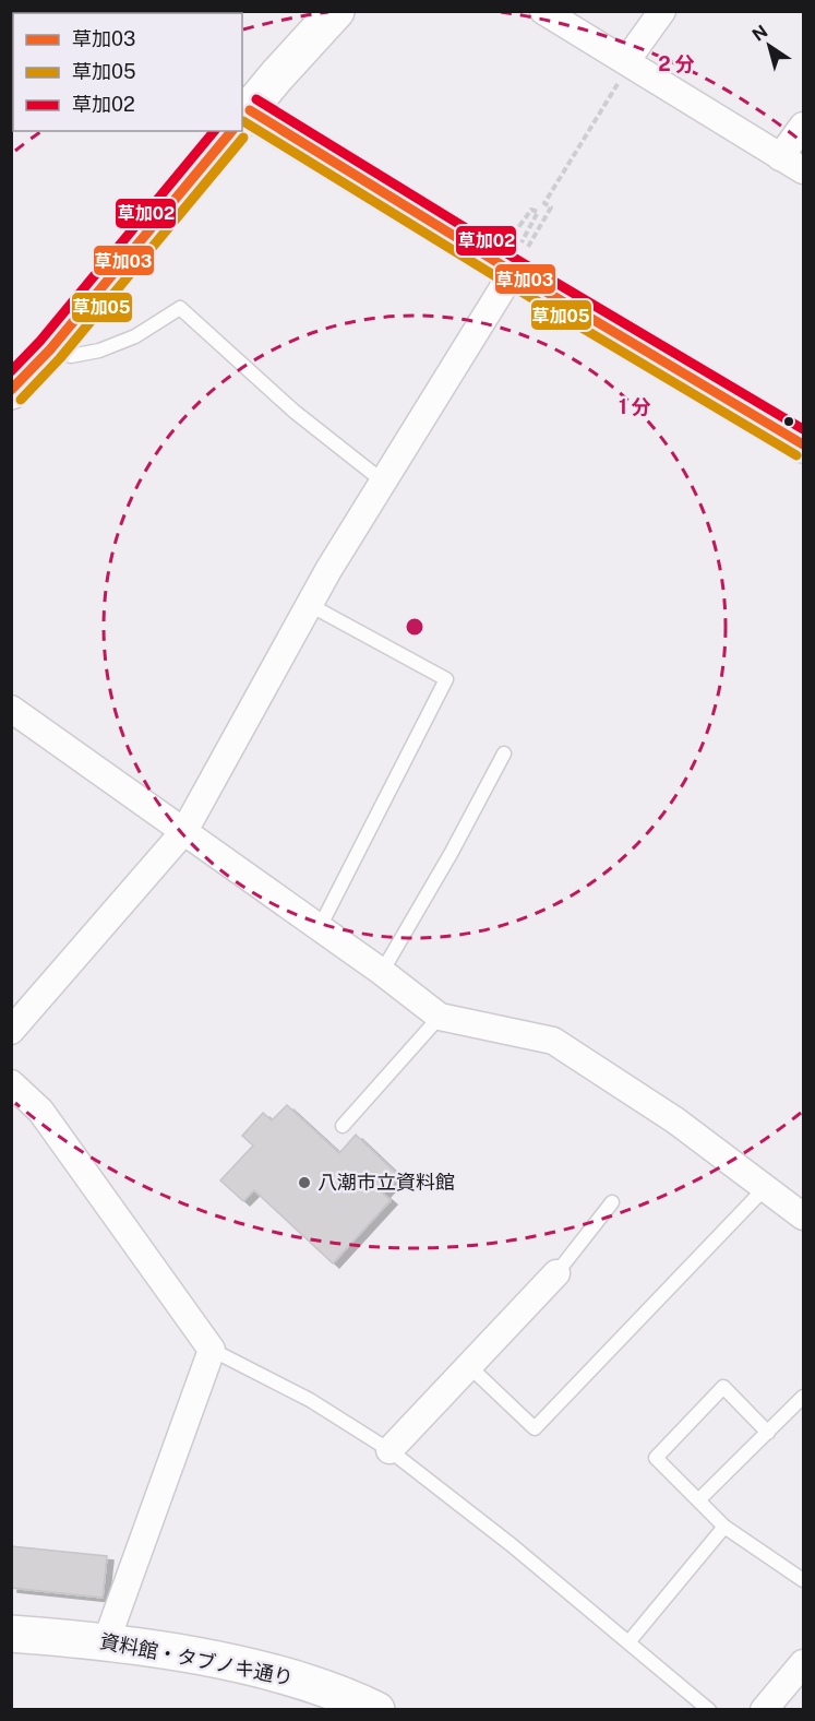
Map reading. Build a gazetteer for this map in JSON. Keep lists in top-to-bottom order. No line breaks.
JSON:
{"streets":{"street":["資料館・タブノキ通り"]},"places":["八潮市立資料館"],"lines":["transit line 草加02","transit line 草加03","transit line 草加05"],"legend":["草加03","草加05","草加02"],"north":"top left","rings":["2 分","1 分"]}
